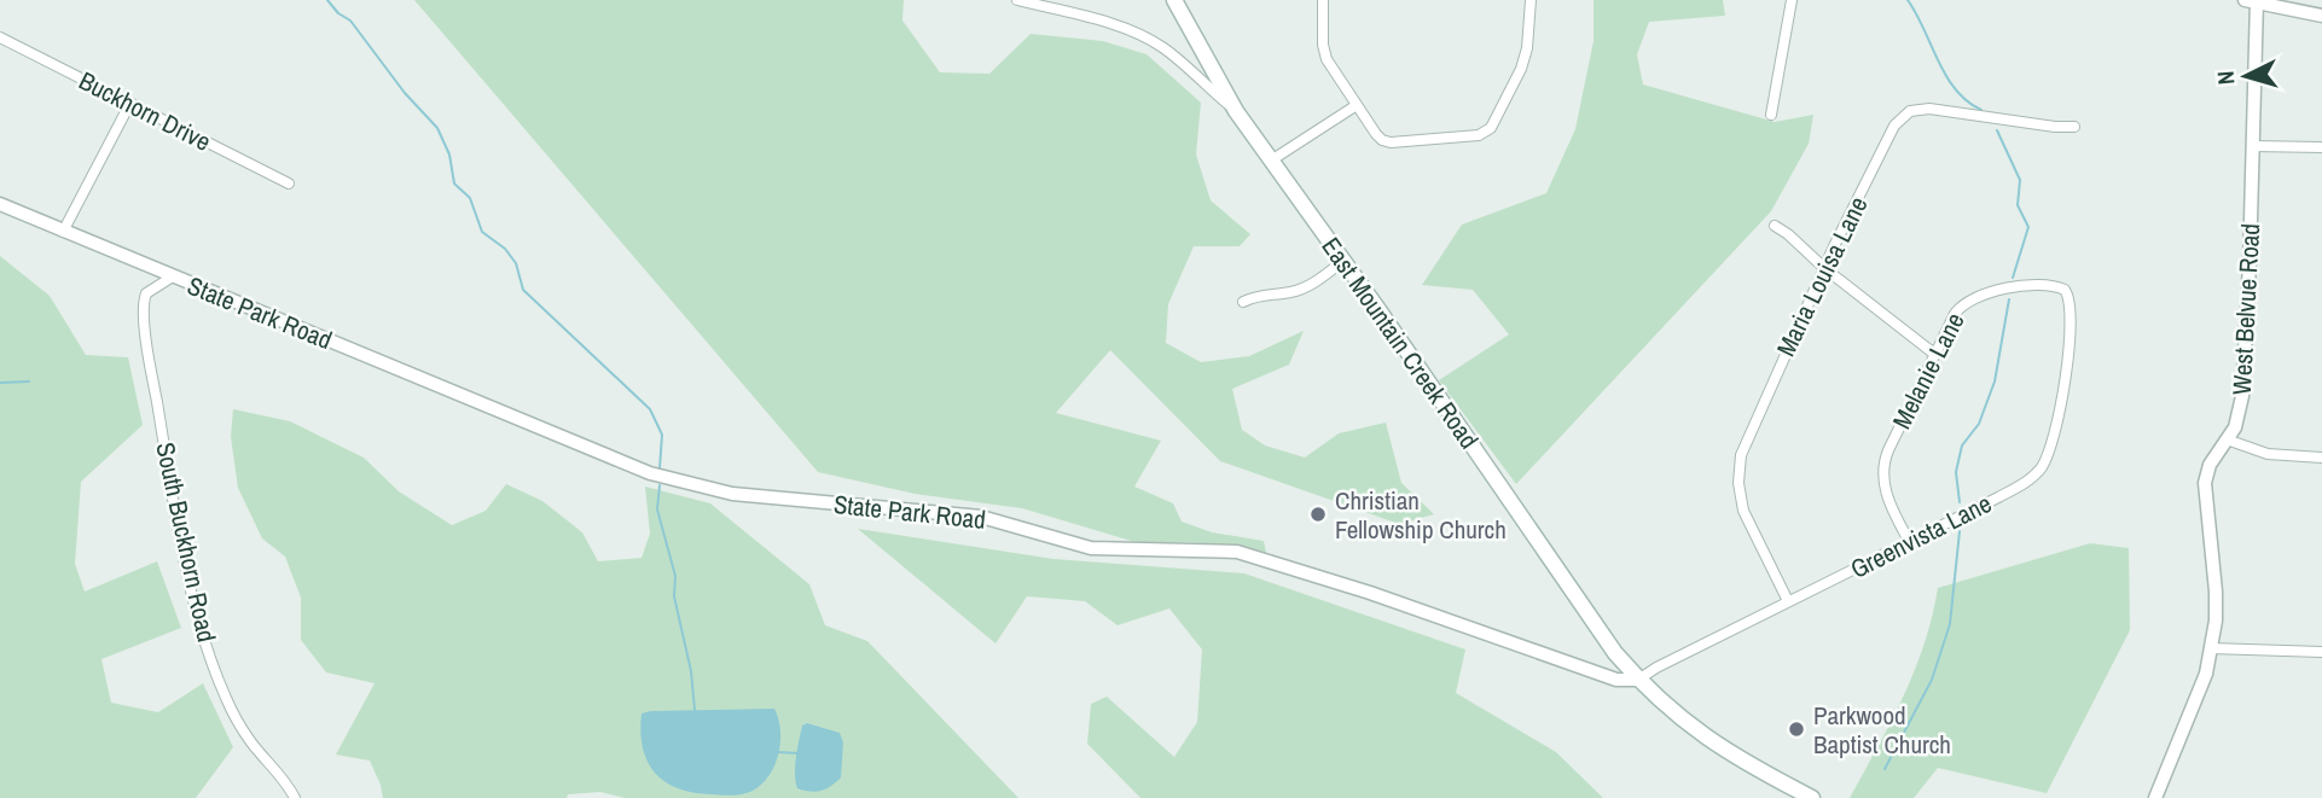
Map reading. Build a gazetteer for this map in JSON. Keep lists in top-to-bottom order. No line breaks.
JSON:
{"streets":{"main road":["East Mountain Creek Road"],"street":["Buckhorn Drive","Maria Louisa Lane","West Belvue Road","State Park Road","Melanie Lane","Greenvista Lane","South Buckhorn Road"]},"crossings":[["Maria Louisa Lane","Greenvista Lane"],["State Park Road","East Mountain Creek Road"],["State Park Road","Greenvista Lane"],["State Park Road","South Buckhorn Road"],["East Mountain Creek Road","Greenvista Lane"],["Melanie Lane","Greenvista Lane"]],"places":["Christian Fellowship Church","Parkwood Baptist Church"],"north":"left"}
